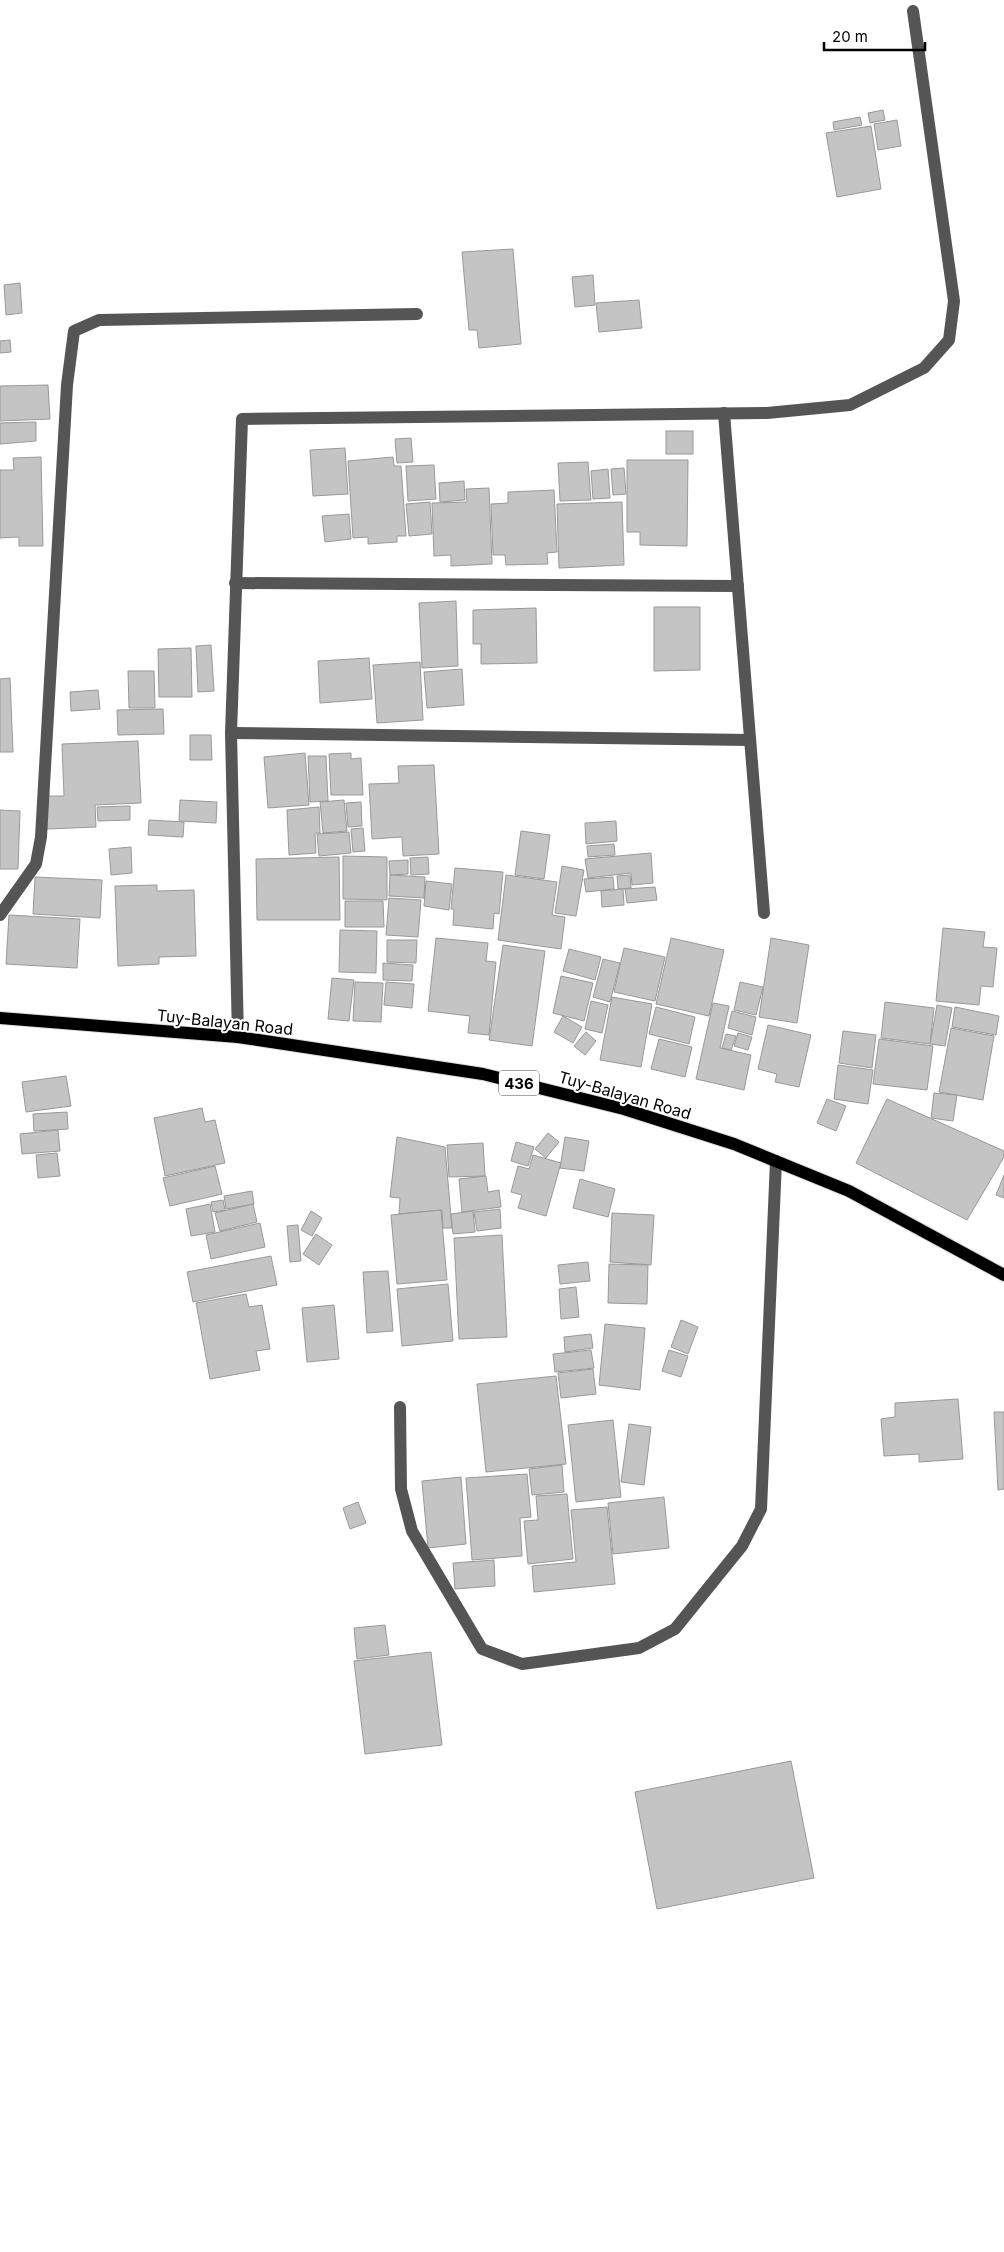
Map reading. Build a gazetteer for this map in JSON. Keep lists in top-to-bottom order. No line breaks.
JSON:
{"streets":{"main road":["Tuy-Balayan Road","436"]},"scale_bar":"20 m"}
